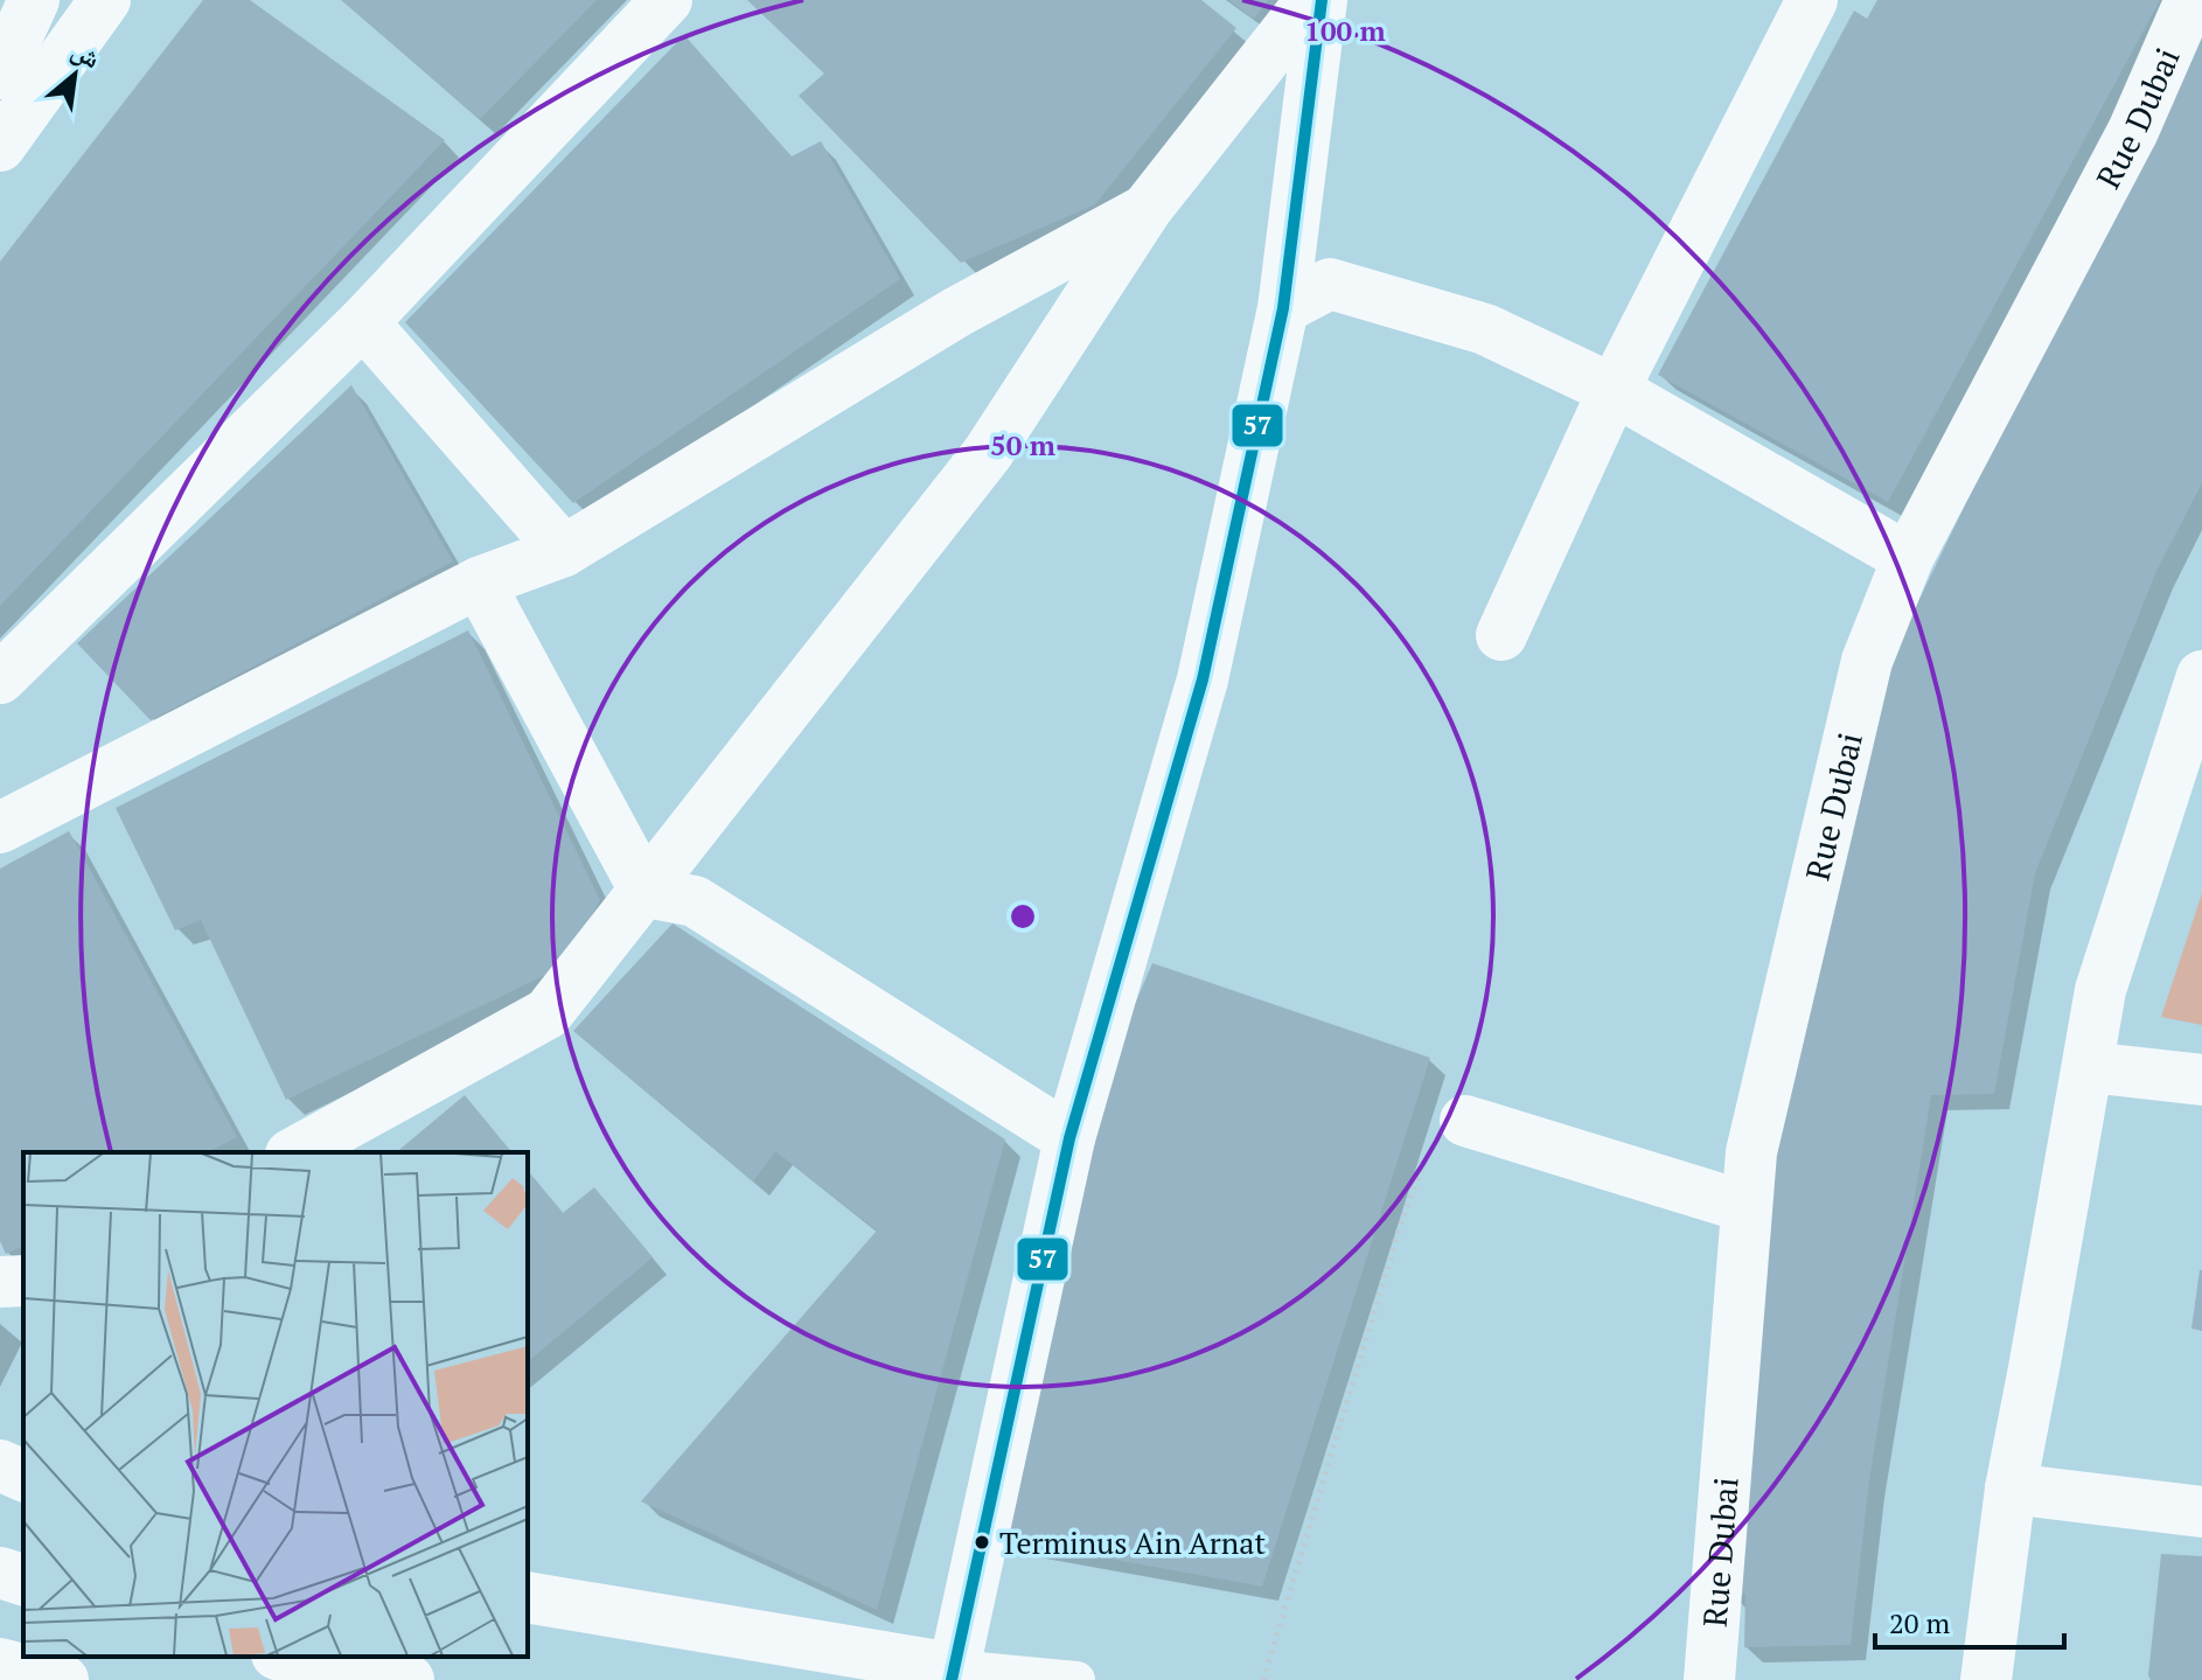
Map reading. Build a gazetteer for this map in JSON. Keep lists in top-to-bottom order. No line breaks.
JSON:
{"streets":{"main road":["Rue Dubai"]},"places":["Terminus Ain Arnat"],"lines":["transit line 57"],"scale_bar":"20 m","north":"top right","rings":["100 m","50 m"]}
